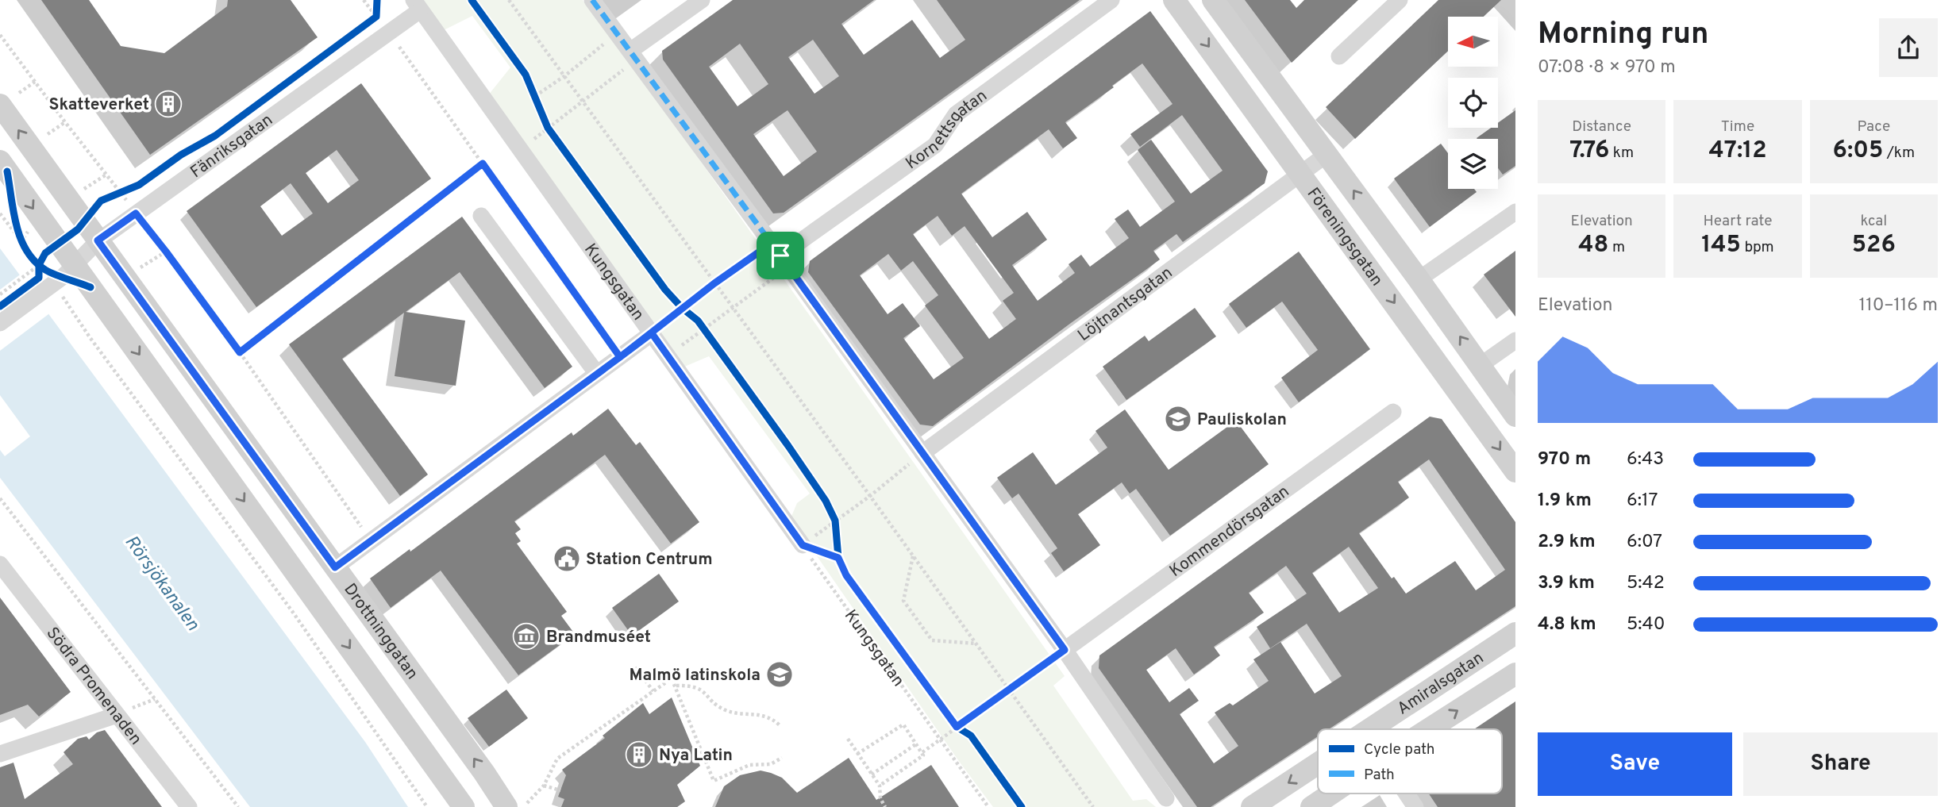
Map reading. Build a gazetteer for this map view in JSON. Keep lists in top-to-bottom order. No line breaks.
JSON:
{"streets":{"main road":["Föreningsgatan","Drottninggatan","Amiralsgatan"],"street":["Kornettsgatan","Fänriksgatan","Kungsgatan","Löjtnantsgatan","Kommendörsgatan","Södra Promenaden"]},"crossings":[["Fänriksgatan","Kungsgatan"],["Fänriksgatan","Drottninggatan"],["Föreningsgatan","Löjtnantsgatan"]],"water":["Rörsjökanalen"],"places":{"building":["Skatteverket","Nya Latin"],"school or university":["Pauliskolan","Malmö latinskola"],"public building":["Station Centrum"],"museum":["Brandmuséet"]},"legend":["Cycle path","Path"],"north":"left","page":{"heading":["Morning run","07:08 · 8 × 970 m"],"stats":[["Distance","7.76 km"],["Time","47:12"],["Pace","6:05 /km"],["Elevation","48 m"],["Heart rate","145 bpm"],["kcal","526"]],"chart":["Elevation","110–116 m"],"list":[{"name":"970 m","note":"6:43"},{"name":"1.9 km","note":"6:17"},{"name":"2.9 km","note":"6:07"},{"name":"3.9 km","note":"5:42"},{"name":"4.8 km","note":"5:40"}],"buttons":["Save","Share"]}}
